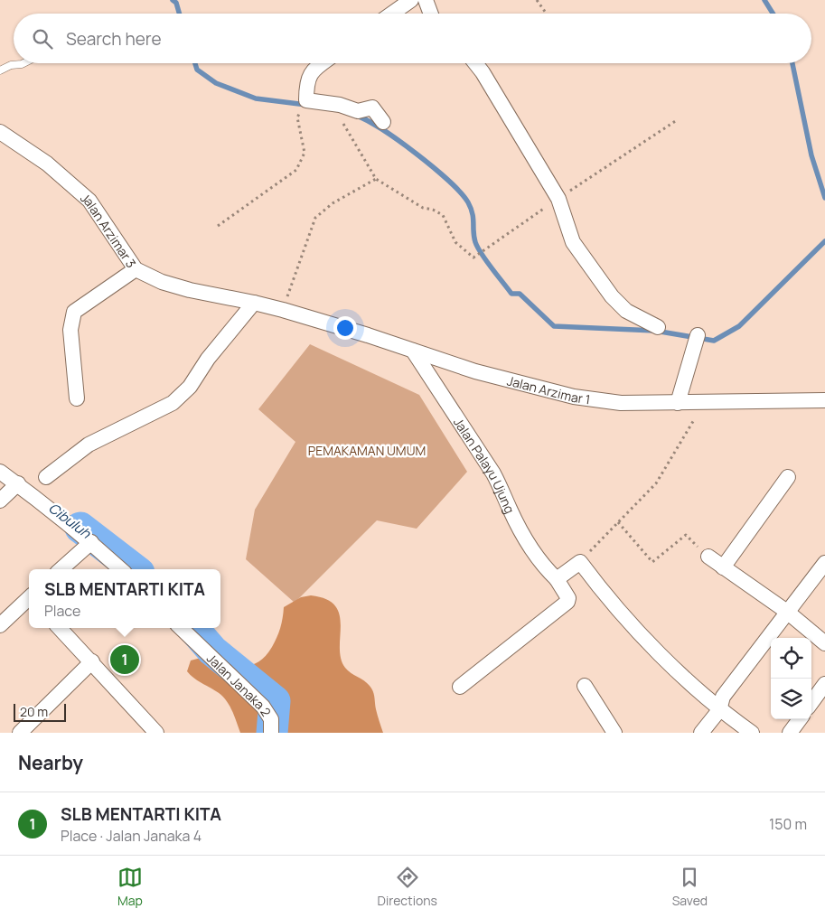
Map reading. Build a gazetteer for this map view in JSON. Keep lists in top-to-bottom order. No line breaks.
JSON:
{"streets":{"street":["Jalan Arzimar 3","Jalan Arzimar 1","Jalan Palayu Ujung","Jalan Janaka 2"]},"crossings":[["Jalan Arzimar 3","Jalan Arzimar 1"],["Jalan Arzimar 1","Jalan Palayu Ujung"]],"water":["Cibuluh"],"parks":["PEMAKAMAN UMUM"],"scale_bar":"20 m","page":{"search":"Search here","popup":["SLB MENTARTI KITA","Place"],"pins":"1","scale":"20 m","heading":"Nearby","list":[{"mark":"1","name":"SLB MENTARTI KITA","note":"Place · Jalan Janaka 4","value":"150 m"}],"nav":["Map","Directions","Saved"]}}
